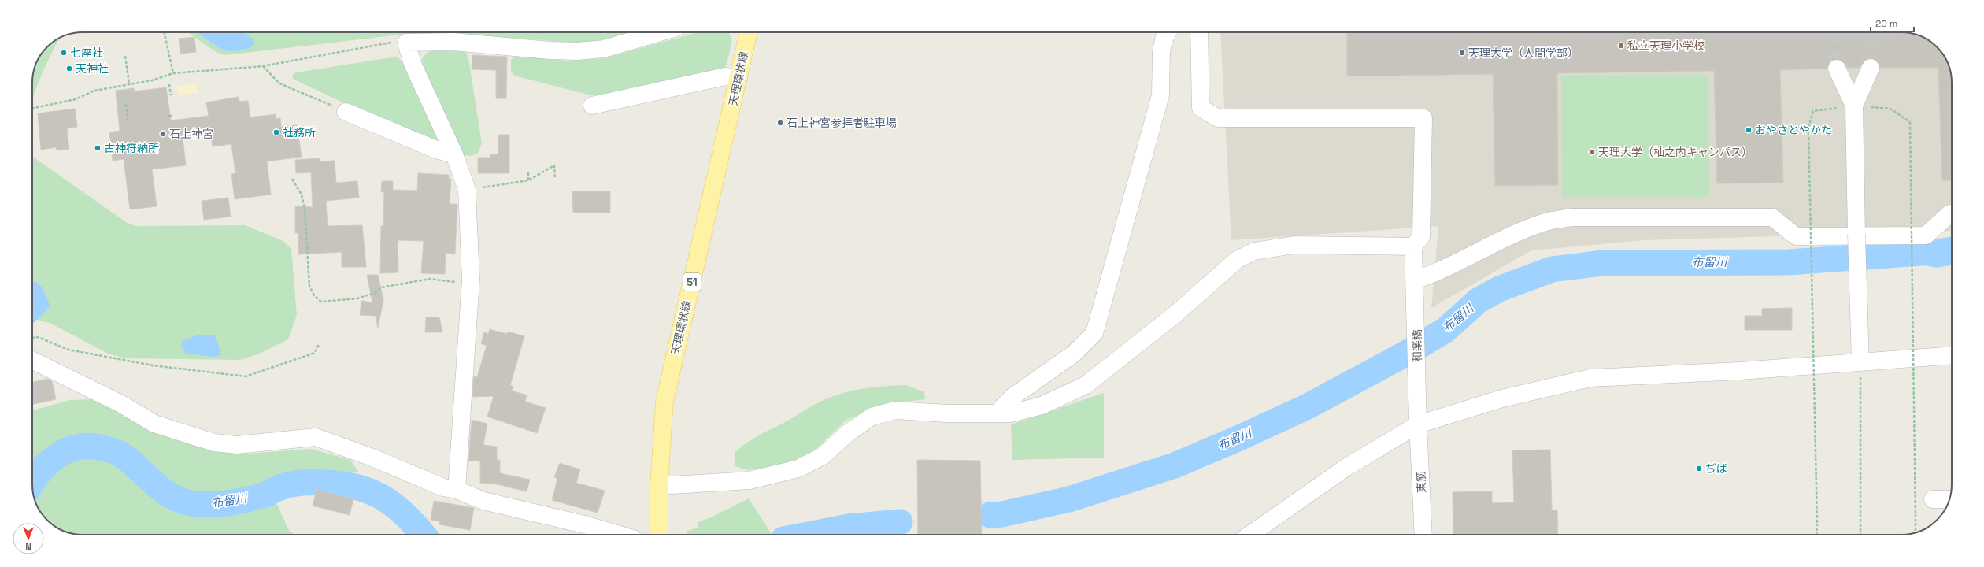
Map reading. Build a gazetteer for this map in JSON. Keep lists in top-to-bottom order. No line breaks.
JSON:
{"streets":{"main road":["天理環状線","51"],"street":["和楽橋","東筋"]},"crossings":[["和楽橋","東筋"]],"water":["布留川"],"places":["私立天理小学校","七座社","天理大学（人間学部）","天神社","石上神宮参拝者駐車場","おやさとやかた","社務所","石上神宮","古神符納所","天理大学（杣之内キャンパス）","ぢば"],"scale_bar":"20 m","north":"bottom"}
